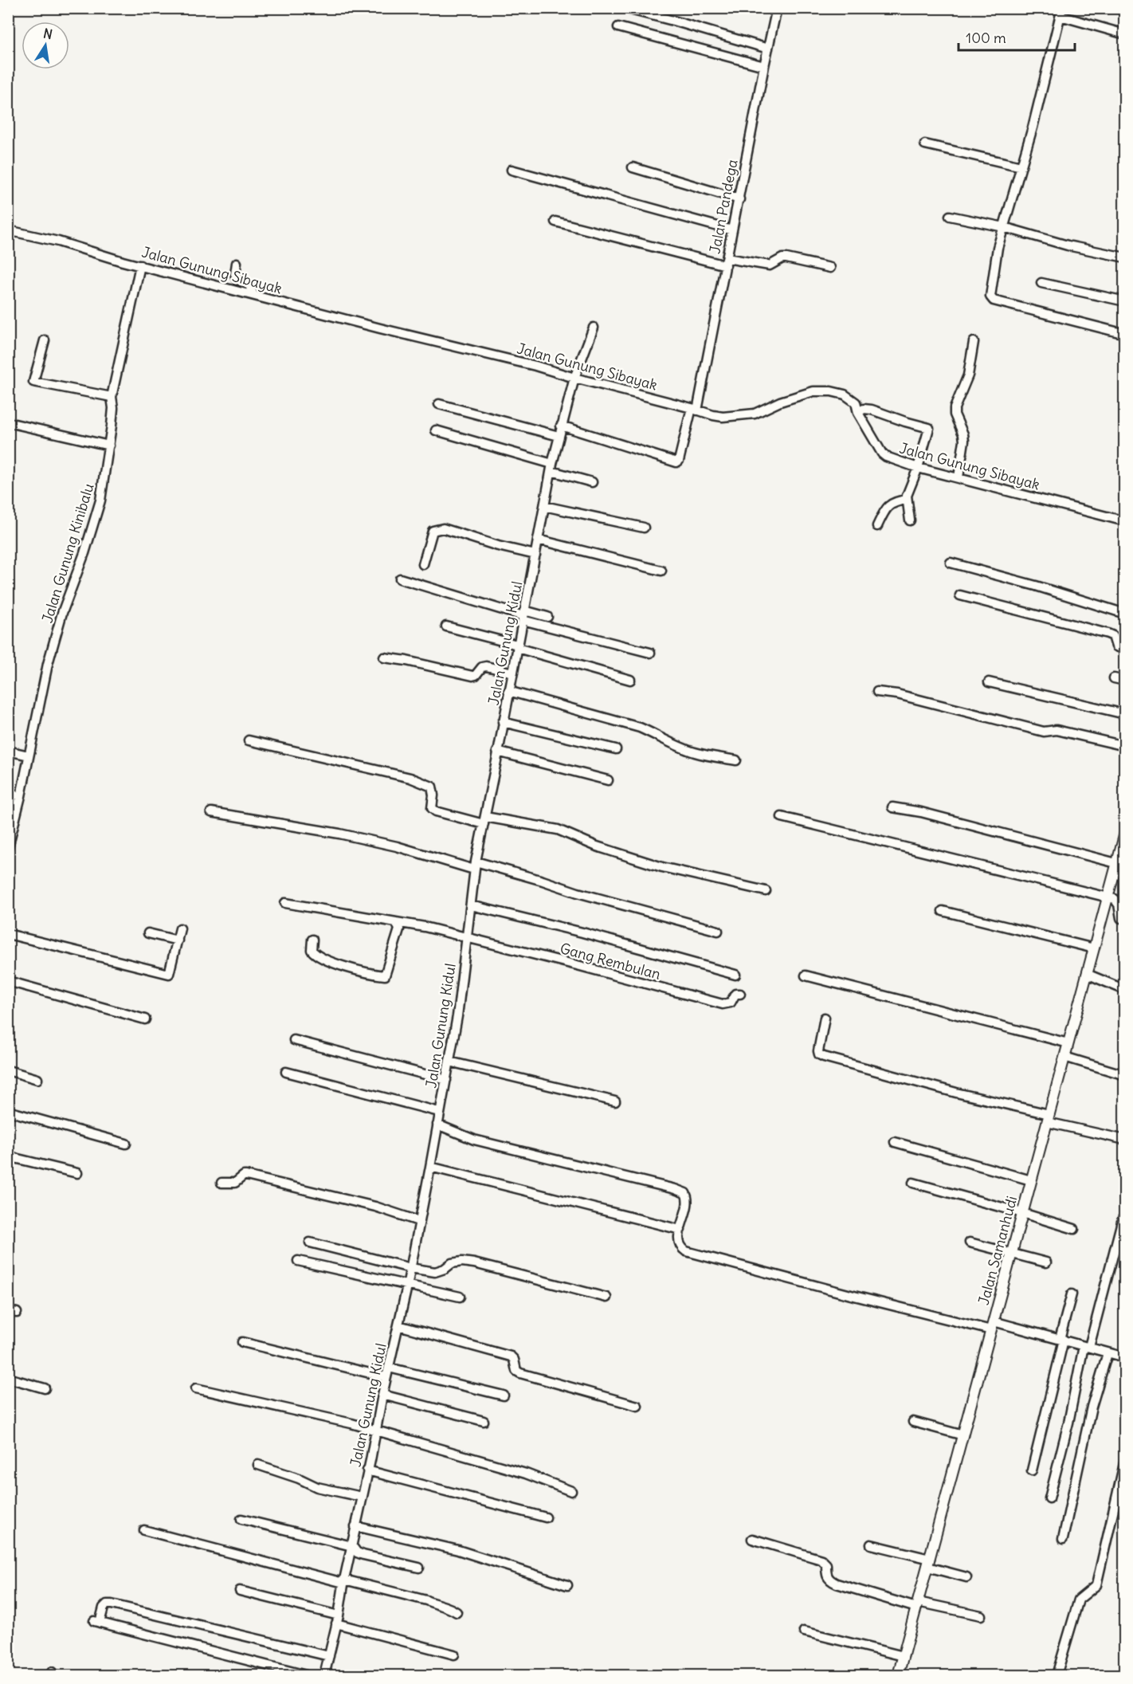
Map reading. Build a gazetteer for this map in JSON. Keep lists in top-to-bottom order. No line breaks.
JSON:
{"streets":{"street":["Jalan Pandega","Jalan Gunung Sibayak","Jalan Gunung Kinibalu","Jalan Gunung Kidul","Gang Rembulan","Jalan Samanhudi"]},"crossings":[["Jalan Pandega","Jalan Gunung Sibayak"],["Jalan Pandega","Jalan Gunung Kidul"],["Jalan Gunung Sibayak","Jalan Gunung Kinibalu"],["Jalan Gunung Sibayak","Jalan Gunung Kidul"],["Jalan Gunung Kidul","Gang Rembulan"]],"scale_bar":"100 m","north":"top"}
